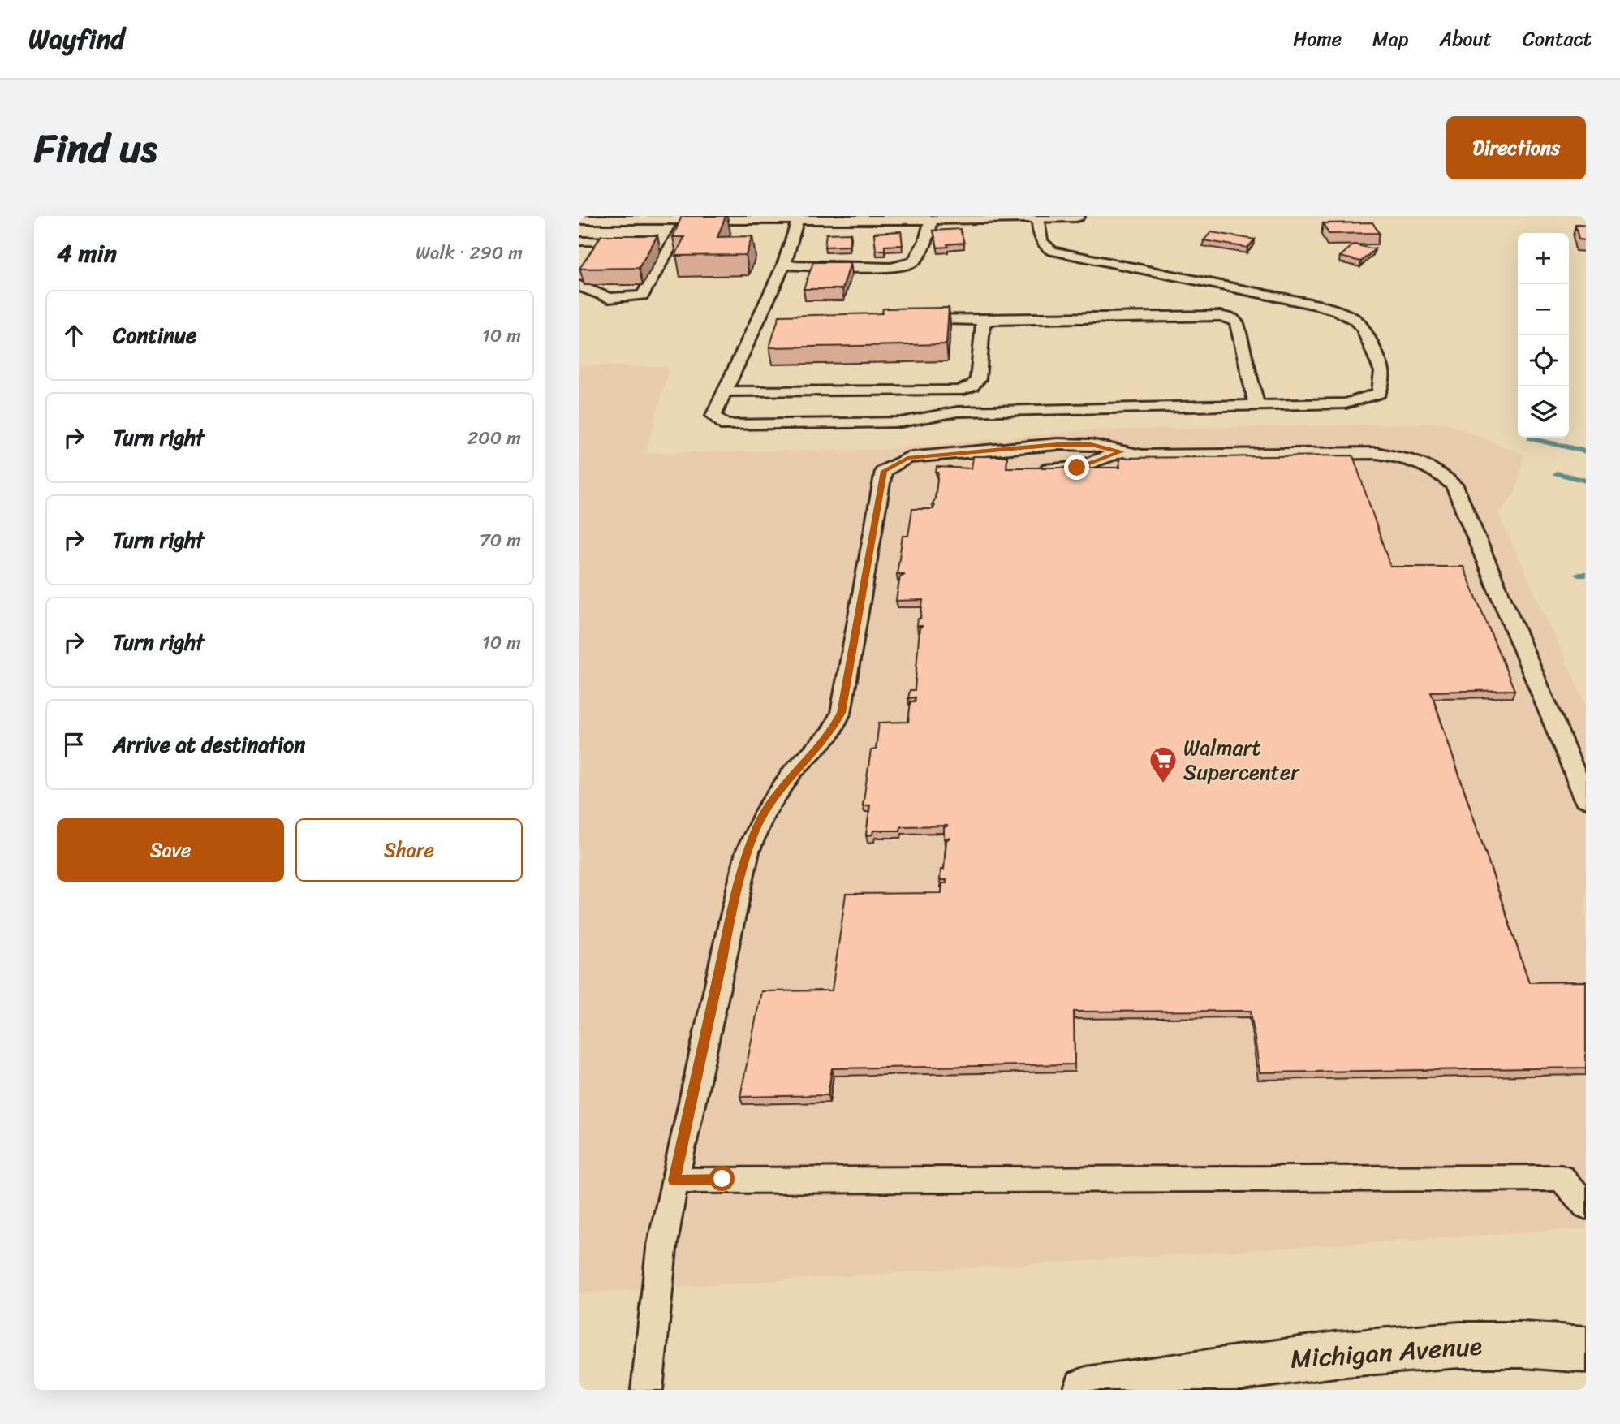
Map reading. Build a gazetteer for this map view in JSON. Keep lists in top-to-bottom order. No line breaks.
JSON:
{"streets":{"main road":["Michigan Avenue"]},"places":{"supermarket":["Walmart Supercenter"]},"page":{"header":"Wayfind","nav":["Home","Map","About","Contact"],"title":"Find us","buttons":["Directions",["Save","Share"]],"heading":["4 min","Walk · 290 m"],"map_buttons":["+","−"],"list":[["Continue","10 m"],["Turn right","200 m"],["Turn right","70 m"],["Turn right","10 m"],"Arrive at destination"]}}
